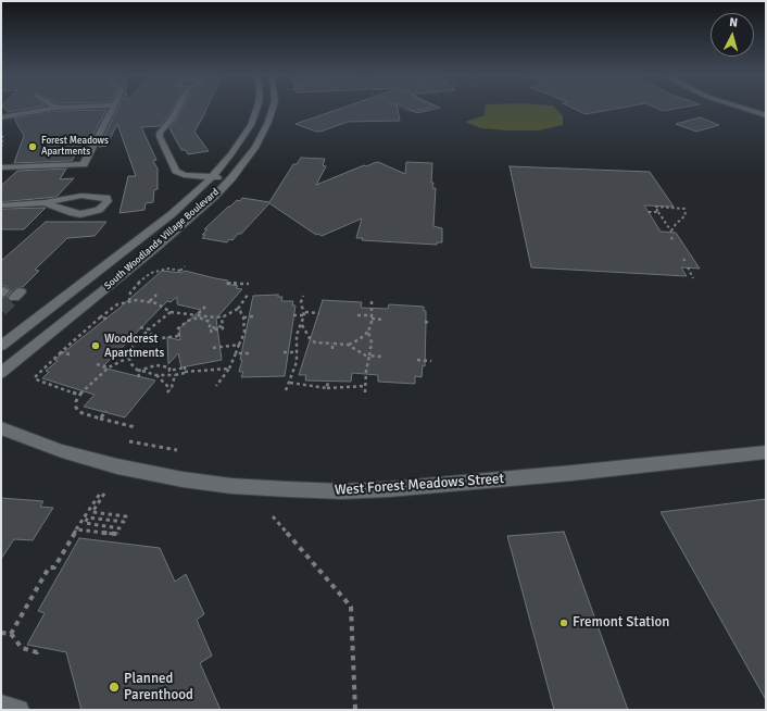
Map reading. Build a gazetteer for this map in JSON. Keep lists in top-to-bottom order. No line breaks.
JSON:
{"streets":{"street":["South Woodlands Village Boulevard","West Forest Meadows Street"]},"places":["Forest Meadows Apartments","Woodcrest Apartments","Fremont Station","Planned Parenthood"],"north":"top"}
